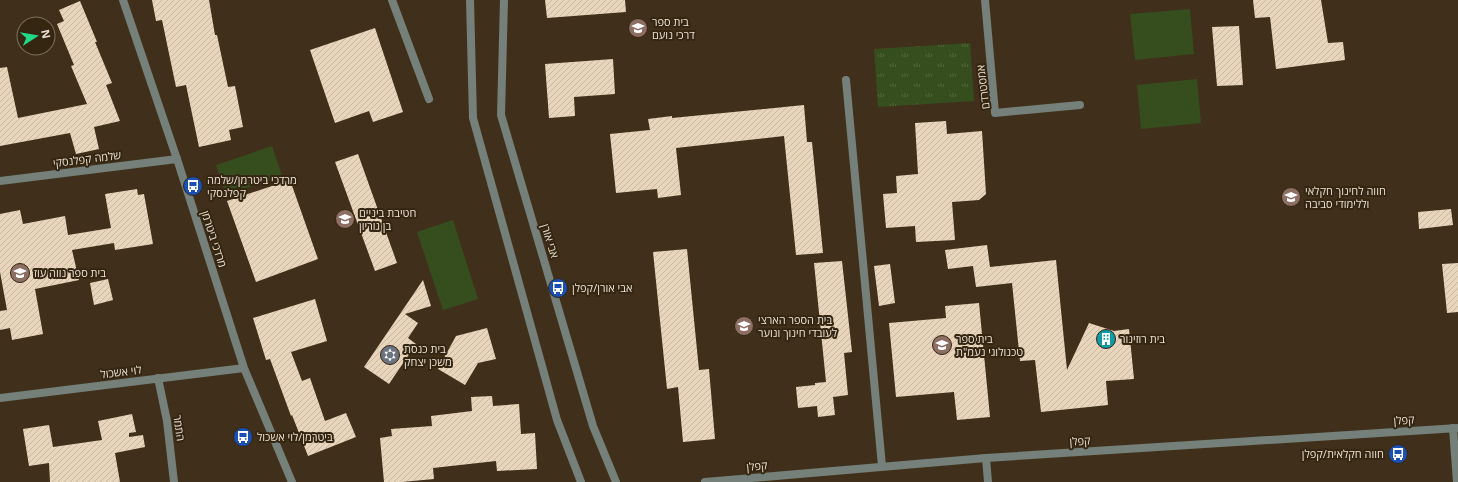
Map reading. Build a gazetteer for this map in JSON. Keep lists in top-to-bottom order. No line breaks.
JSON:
{"streets":{"street":["אמסטרדם","שלמה קפלנסקי","מרדכי ביטרמן","אבי אורן","לוי אשכול","קפלן","התמר"]},"crossings":[["שלמה קפלנסקי","מרדכי ביטרמן"],["מרדכי ביטרמן","לוי אשכול"],["לוי אשכול","התמר"]],"places":{"school or university":["בית ספר דרכי נועם","חווה לחינוך חקלאי וללימודי סביבה","חטיבת ביניים בן גוריון","בית ספר נווה עוז","בית הספר הארצי לעובדי חינוך ונוער","בית ספר טכנולוגי נעמ\"ת"],"bus stop":["מרדכי ביטרמן/שלמה קפלנסקי","אבי אורן/קפלן","ביטרמן/לוי אשכול","חווה חקלאית/קפלן"],"building":["בית רוזינור"],"synagogue":["בית כנסת משכן יצחק"]},"north":"right"}
